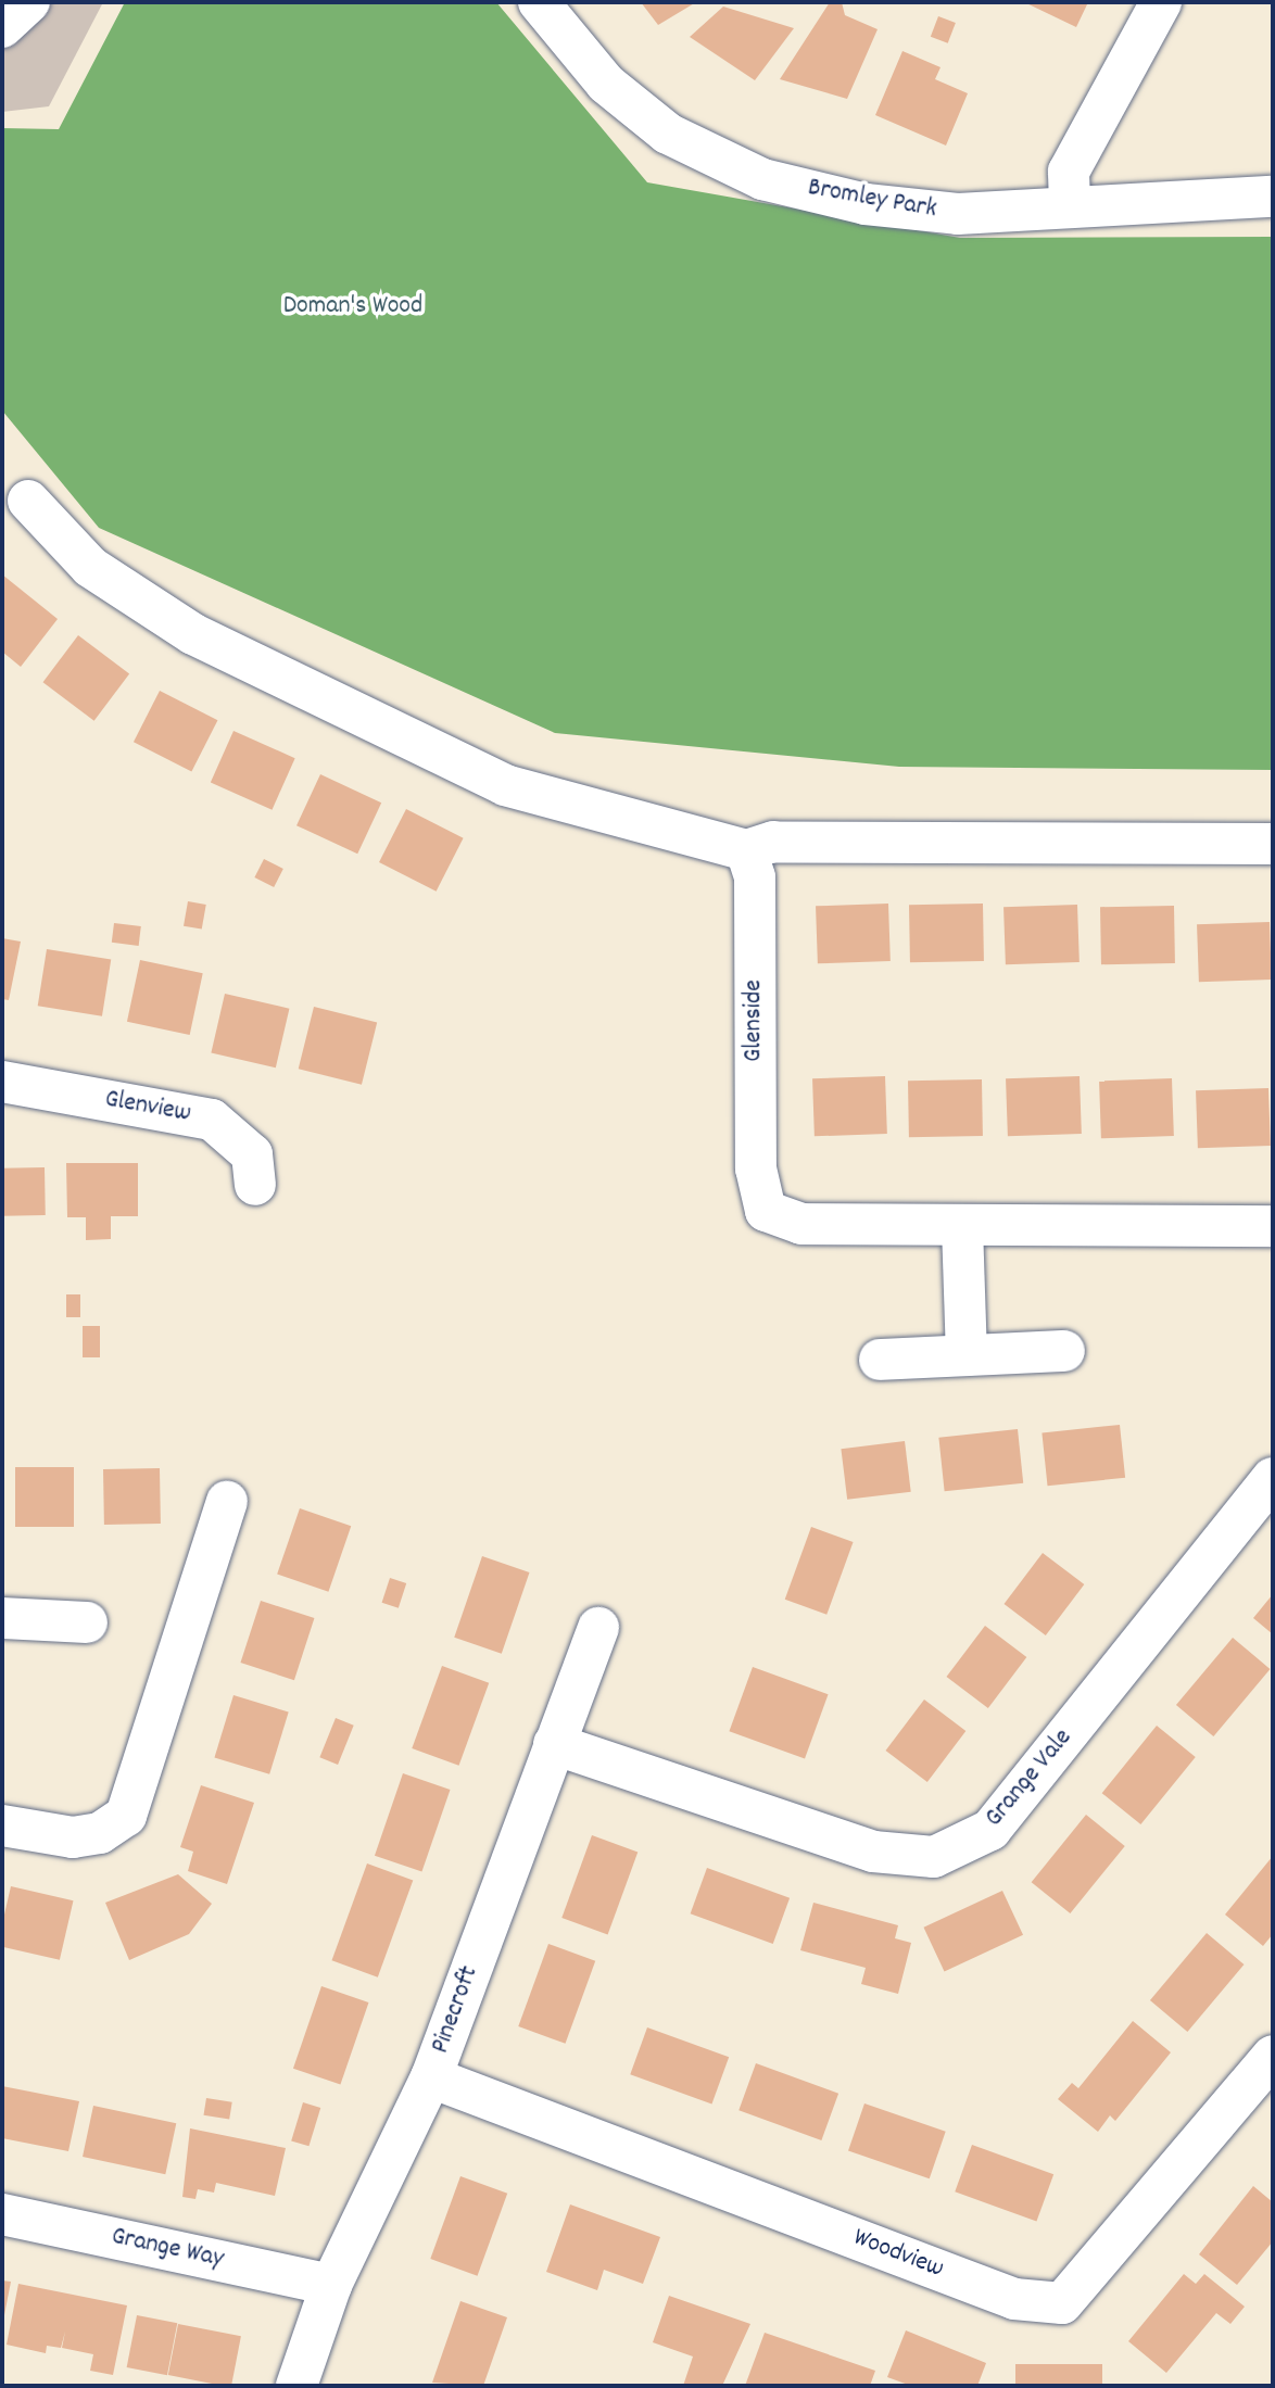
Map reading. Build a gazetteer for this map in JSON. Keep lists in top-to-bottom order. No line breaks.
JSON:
{"streets":{"street":["Bromley Park","Glenside","Glenview","Grange Vale","Pinecroft","Grange Way","Woodview"]},"crossings":[["Grange Vale","Pinecroft"],["Pinecroft","Grange Way"],["Pinecroft","Woodview"]],"parks":["Doman's Wood"]}
